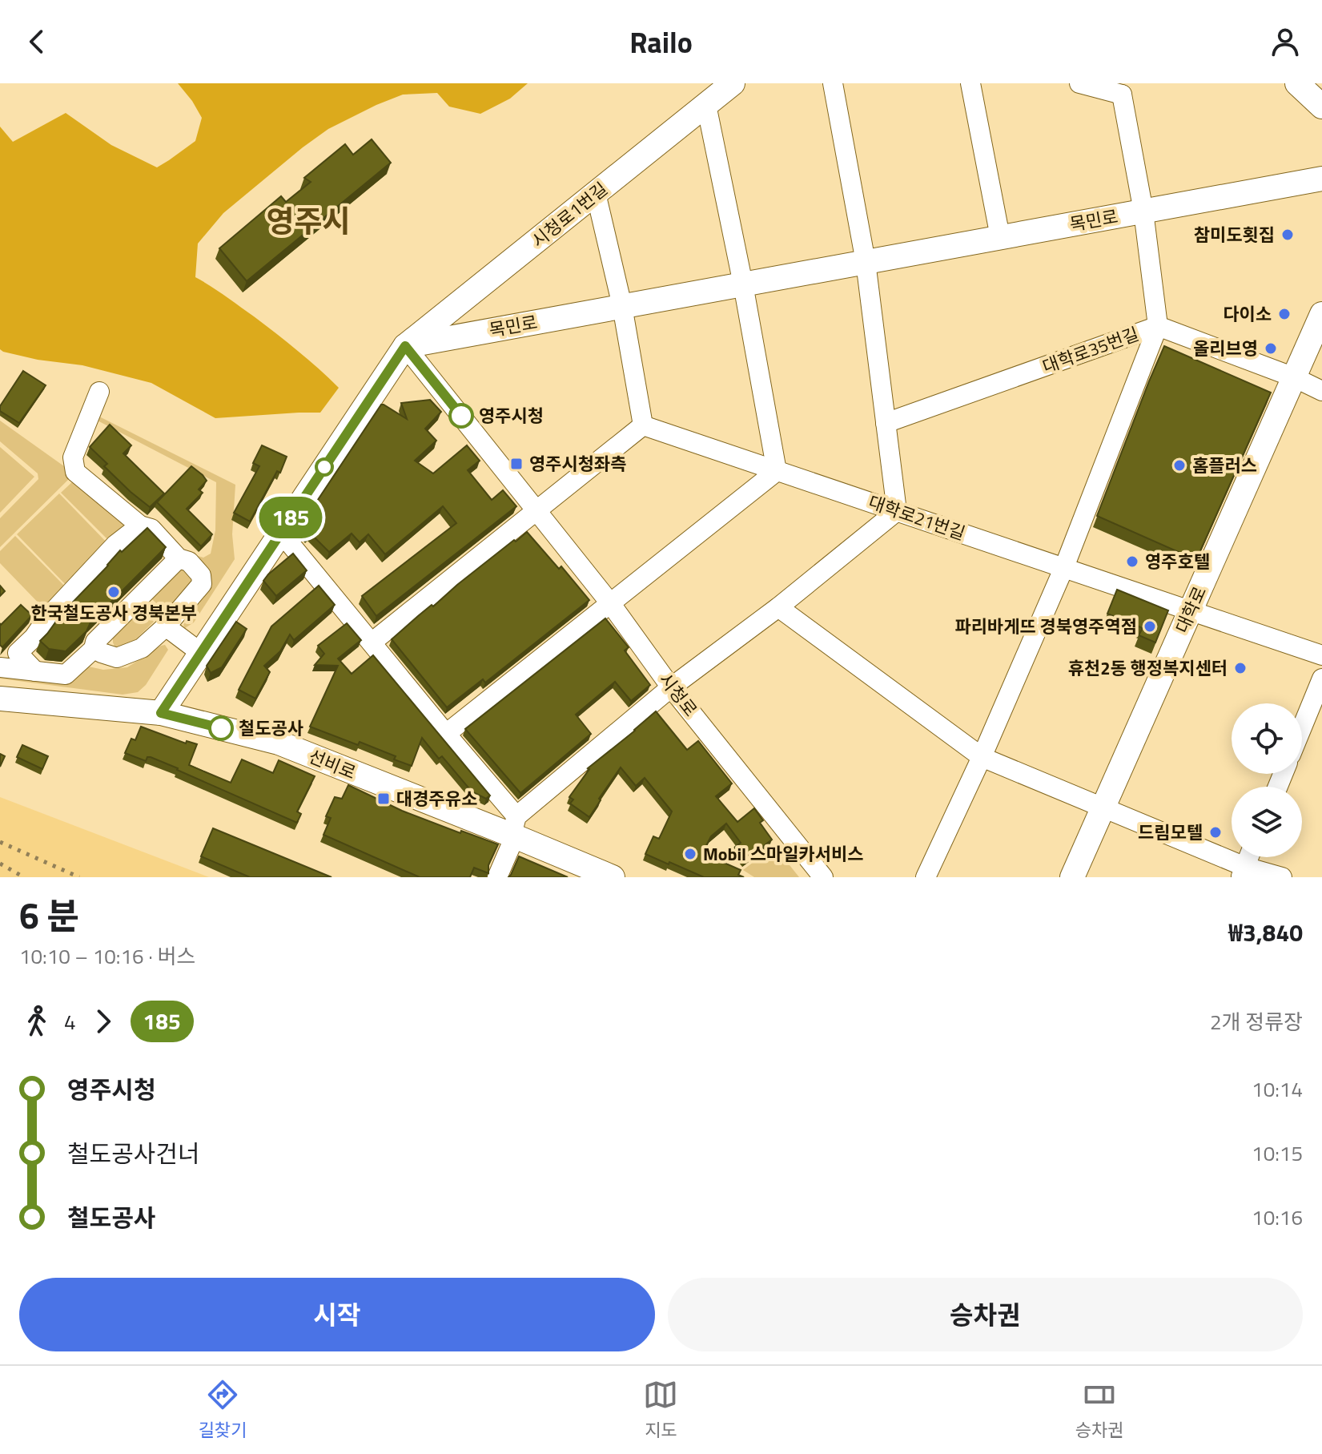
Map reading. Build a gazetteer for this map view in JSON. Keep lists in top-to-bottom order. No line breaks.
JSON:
{"streets":{"main road":["시청로1번길","목민로","대학로","선비로"],"street":["대학로35번길","대학로21번길","시청로"]},"crossings":[["시청로1번길","목민로"],["시청로1번길","시청로"],["시청로1번길","선비로"],["목민로","시청로"],["대학로35번길","대학로"],["대학로21번길","대학로"]],"districts":["영주시"],"places":{"other":["참미도횟집","다이소","올리브영","영주시청","홈플러스","영주호텔","한국철도공사 경북본부","파리바게뜨 경북영주역점","휴천2동 행정복지센터","철도공사","드림모텔","Mobil 스마일카서비스"],"transit":["영주시청좌측","대경주유소"]},"lines":["bus line 185"],"page":{"header":"Railo","on_map":"185","heading":["6 분","10:10 – 10:16 · 버스","₩3,840"],"legs":["4","185","2개 정류장"],"list":[{"name":"영주시청","value":"10:14"},{"name":"철도공사건너","value":"10:15"},{"name":"철도공사","value":"10:16"}],"buttons":["시작","승차권"],"tabs":["길찾기","지도","승차권"]}}
